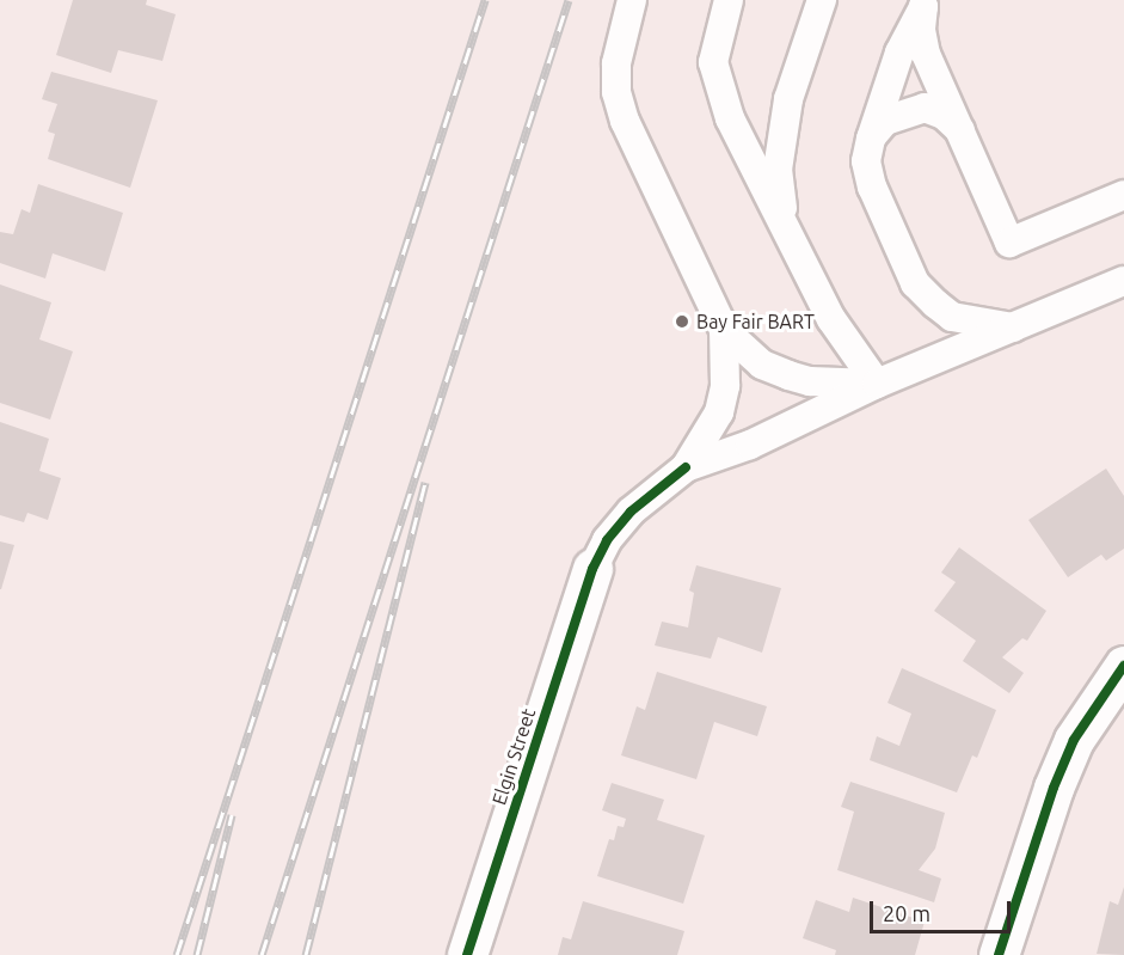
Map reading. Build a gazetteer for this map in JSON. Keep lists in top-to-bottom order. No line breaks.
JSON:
{"streets":{"street":["Elgin Street"]},"places":["Bay Fair BART"],"scale_bar":"20 m"}
